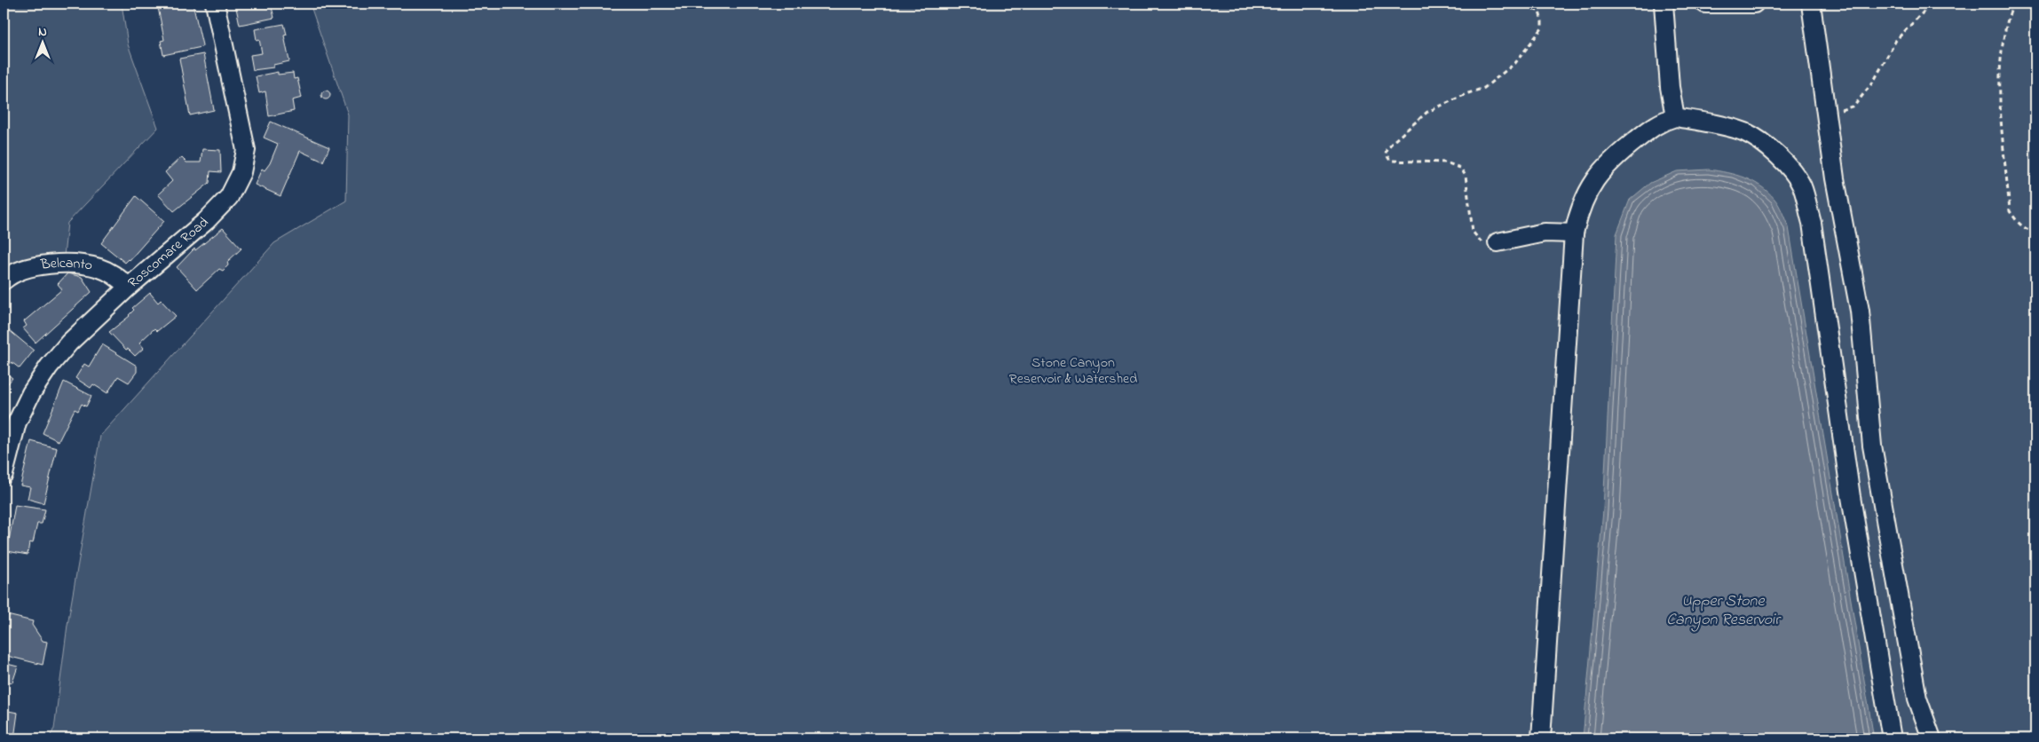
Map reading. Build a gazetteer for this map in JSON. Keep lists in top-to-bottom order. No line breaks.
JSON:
{"streets":{"street":["Roscomare Road","Belcanto"]},"crossings":[["Roscomare Road","Belcanto"]],"water":["Upper Stone Canyon Reservoir"],"parks":["Stone Canyon Reservoir & Watershed"],"north":"top"}
